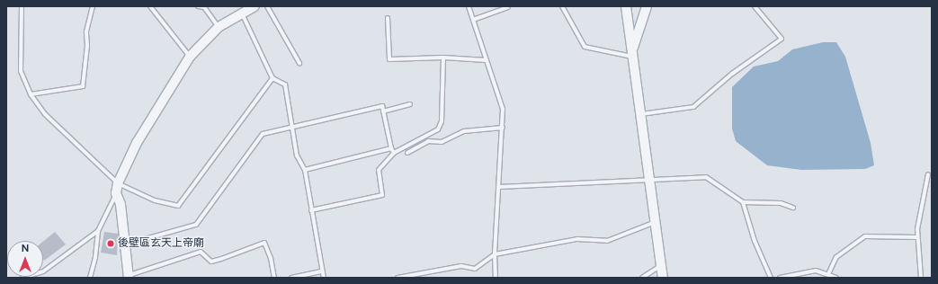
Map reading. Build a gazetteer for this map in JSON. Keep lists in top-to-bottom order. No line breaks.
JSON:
{"places":["後壁區玄天上帝廟"],"north":"top"}
